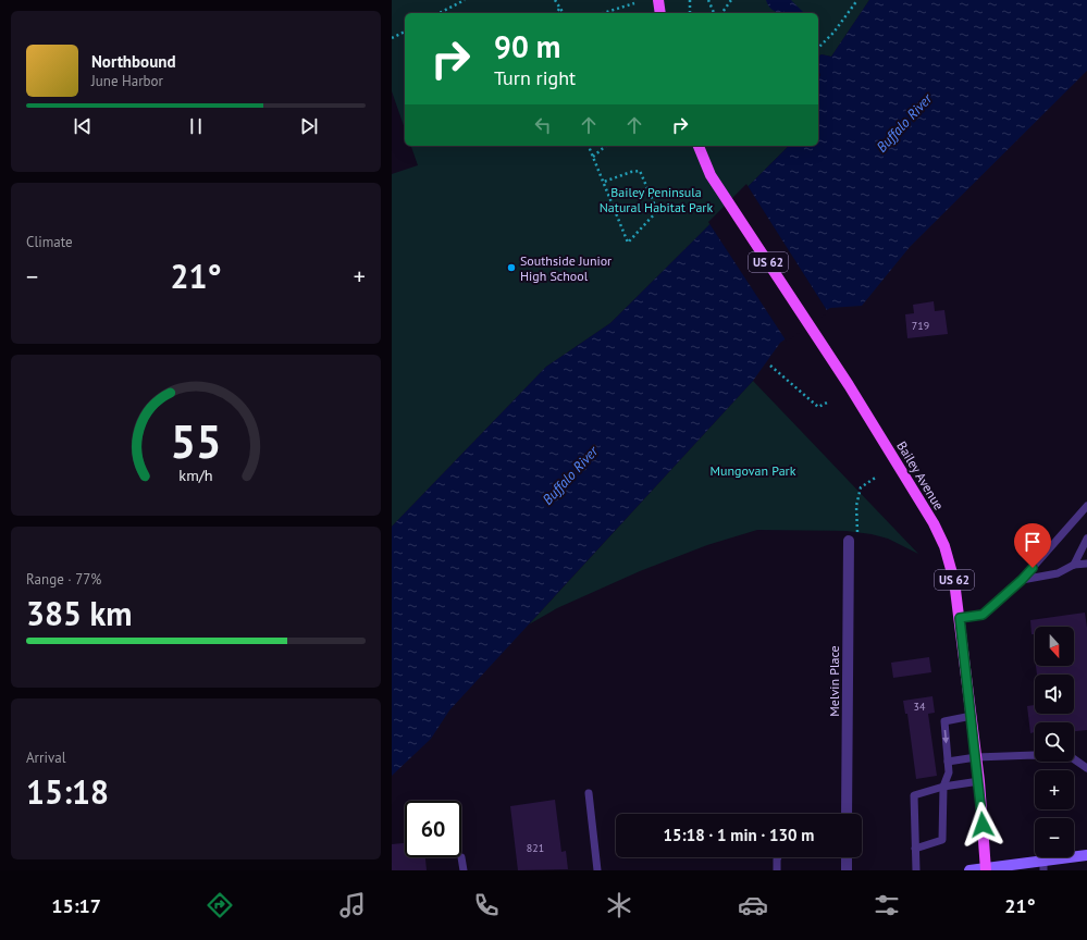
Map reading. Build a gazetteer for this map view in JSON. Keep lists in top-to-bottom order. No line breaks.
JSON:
{"streets":{"main road":["US 62","Bailey Avenue"],"street":["Melvin Place"]},"water":["Buffalo River"],"parks":["Bailey Peninsula Natural Habitat Park","Mungovan Park"],"places":["Southside Junior High School"],"house_numbers":["719","34","821"],"north":"bottom","page":{"turn":["90 m","Turn right"],"song":["Northbound","June Harbor"],"tile":["Climate",["Range · 77%","385 km"],["Arrival","15:18"]],"heat":["−","21°","+"],"map_buttons":["+","−"],"limit":"60","trip":"15:18 · 1 min · 130 m","tabs":["15:17","21°"],"gauge":["55","km/h"]}}
